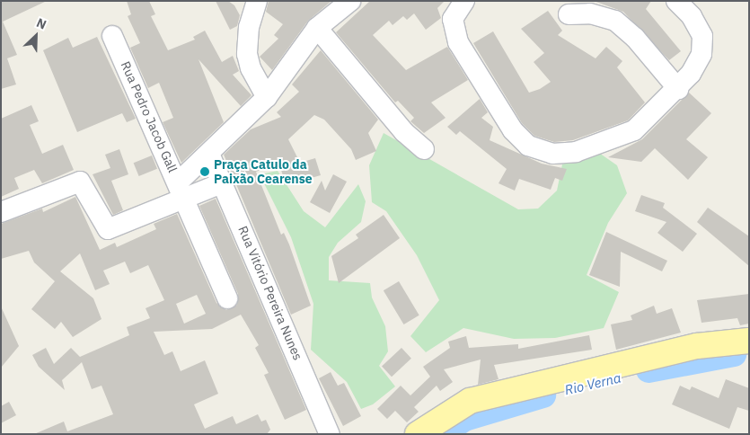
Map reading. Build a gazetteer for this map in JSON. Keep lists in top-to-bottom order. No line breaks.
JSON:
{"streets":{"street":["Rua Pedro Jacob Gall","Rua Vitório Pereira Nunes"]},"water":["Rio Verna"],"places":["Praça Catulo da Paixão Cearense"],"north":"top right"}
